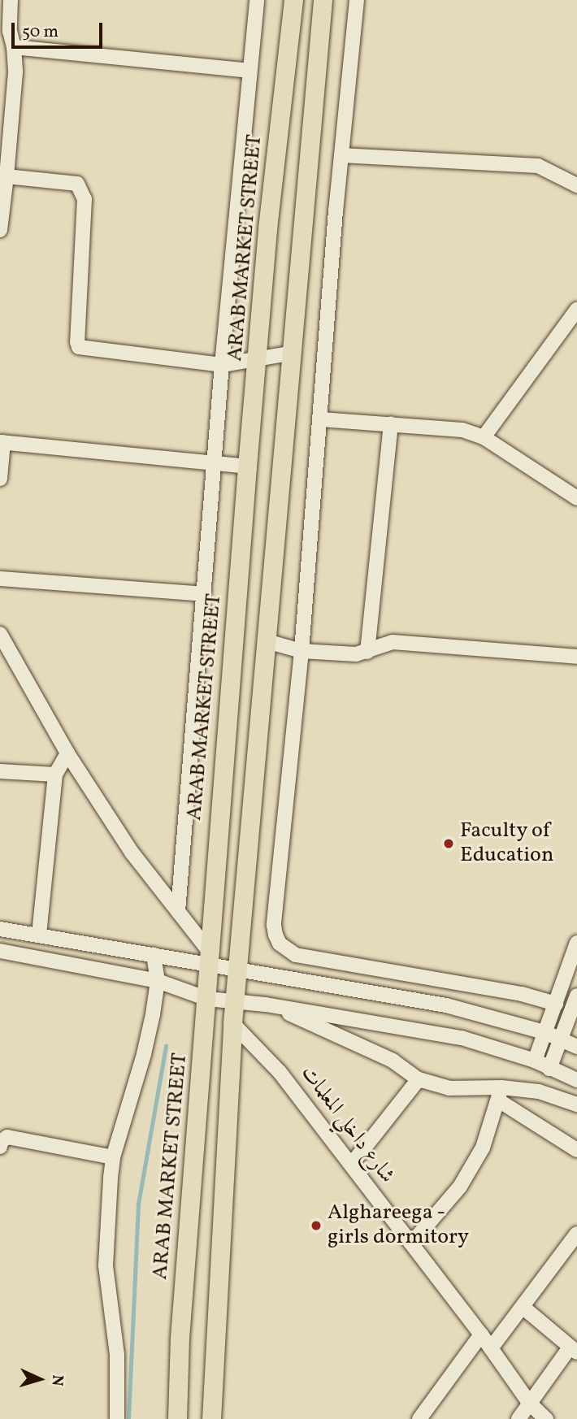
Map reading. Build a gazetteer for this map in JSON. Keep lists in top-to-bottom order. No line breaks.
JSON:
{"streets":{"main road":["ARAB MARKET STREET"],"street":["شارع داخلي المعلمات"]},"places":["Faculty of Education","Alghareega - girls dormitory"],"scale_bar":"50 m","north":"right"}
